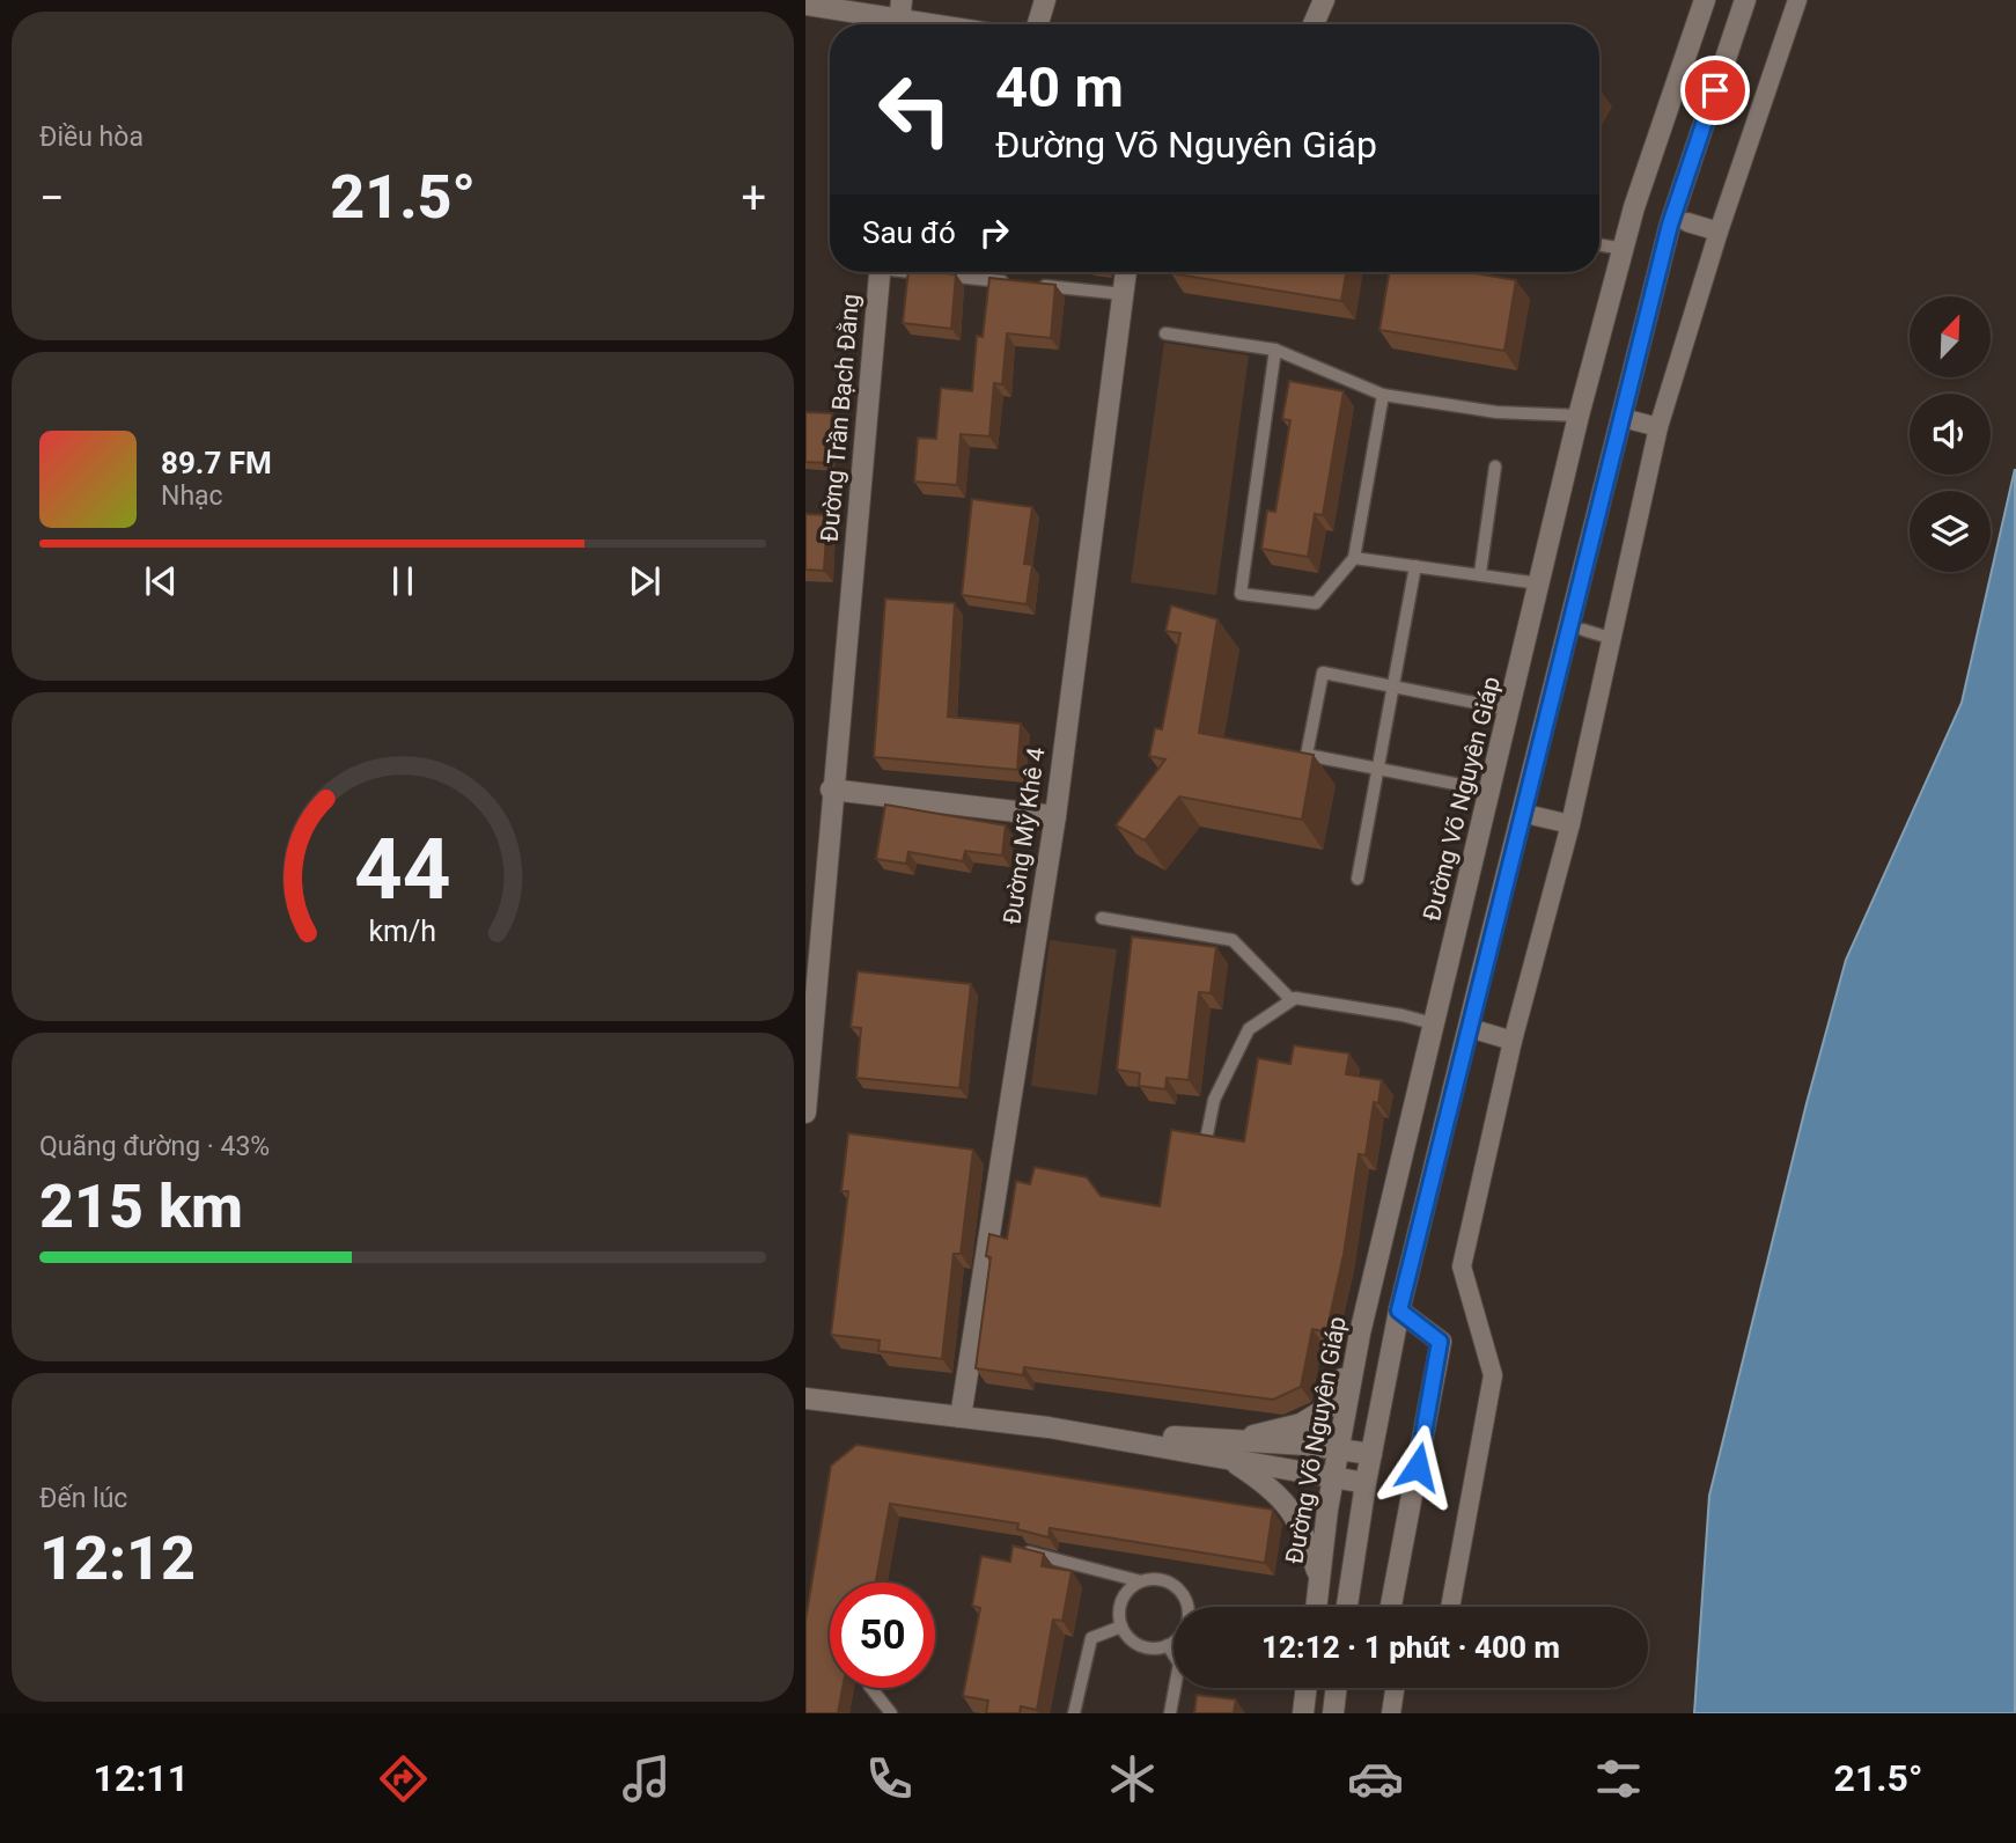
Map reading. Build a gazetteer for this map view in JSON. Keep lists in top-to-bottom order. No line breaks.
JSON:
{"streets":{"main road":["Đường Trần Bạch Đằng","Đường Võ Nguyên Giáp","Đường Mỹ Khê 4"]},"north":"top right","page":{"tile":["Điều hòa",["Quãng đường · 43%","215 km"],["Đến lúc","12:12"]],"turn":["40 m","Đường Võ Nguyên Giáp"],"heat":["−","21.5°","+"],"then":"Sau đó","song":["89.7 FM","Nhạc"],"limit":"50","trip":"12:12 · 1 phút · 400 m","tabs":["12:11","21.5°"],"gauge":["44","km/h"]}}
